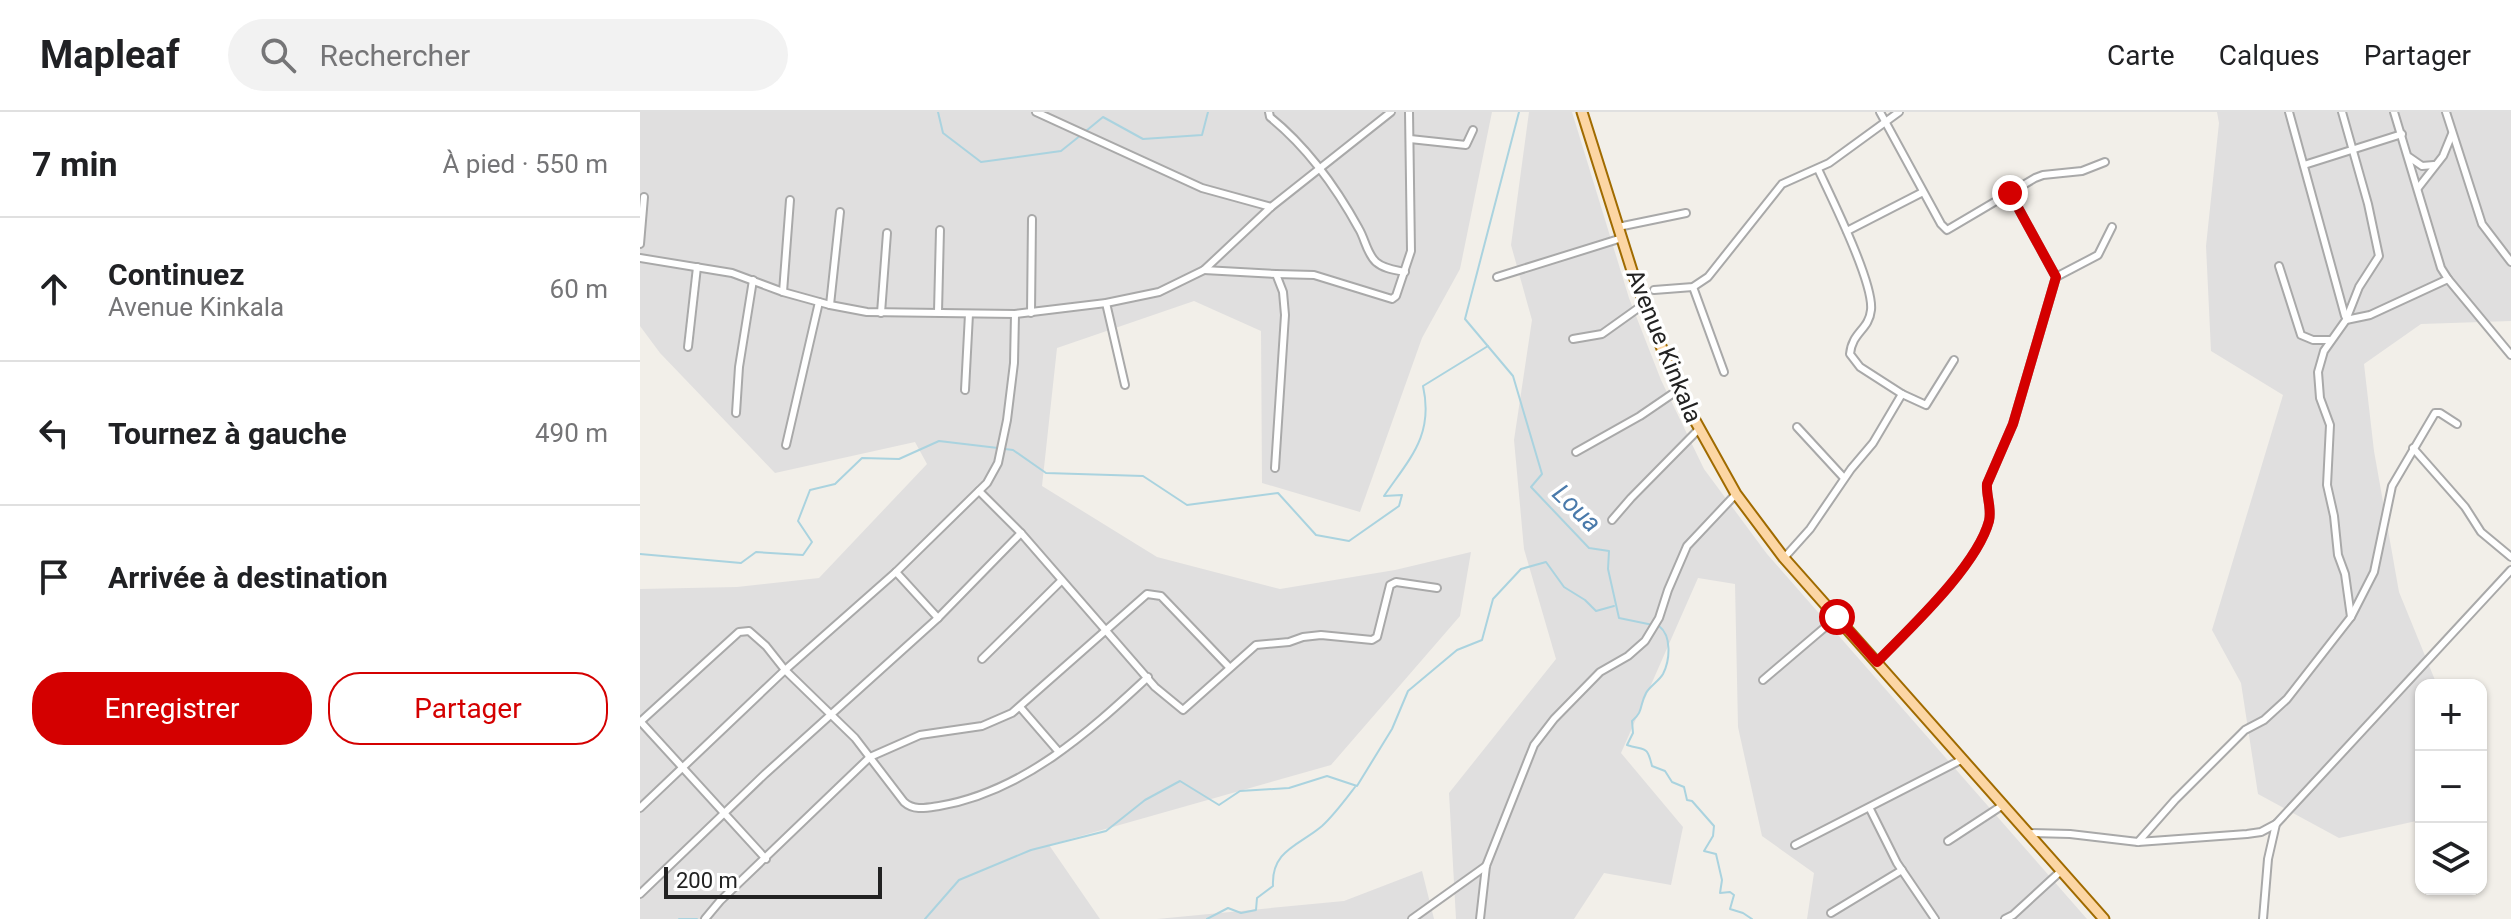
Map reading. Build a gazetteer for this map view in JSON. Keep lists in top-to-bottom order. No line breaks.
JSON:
{"streets":{"main road":["Avenue Kinkala"]},"water":["Loua"],"scale_bar":"200 m","page":{"header":"Mapleaf","search":"Rechercher","nav":["Carte","Calques","Partager"],"heading":["7 min","À pied · 550 m"],"list":[["Continuez","Avenue Kinkala","60 m"],["Tournez à gauche","490 m"],"Arrivée à destination"],"buttons":["Enregistrer","Partager"],"map_buttons":["+","−"],"scale":"200 m"}}
